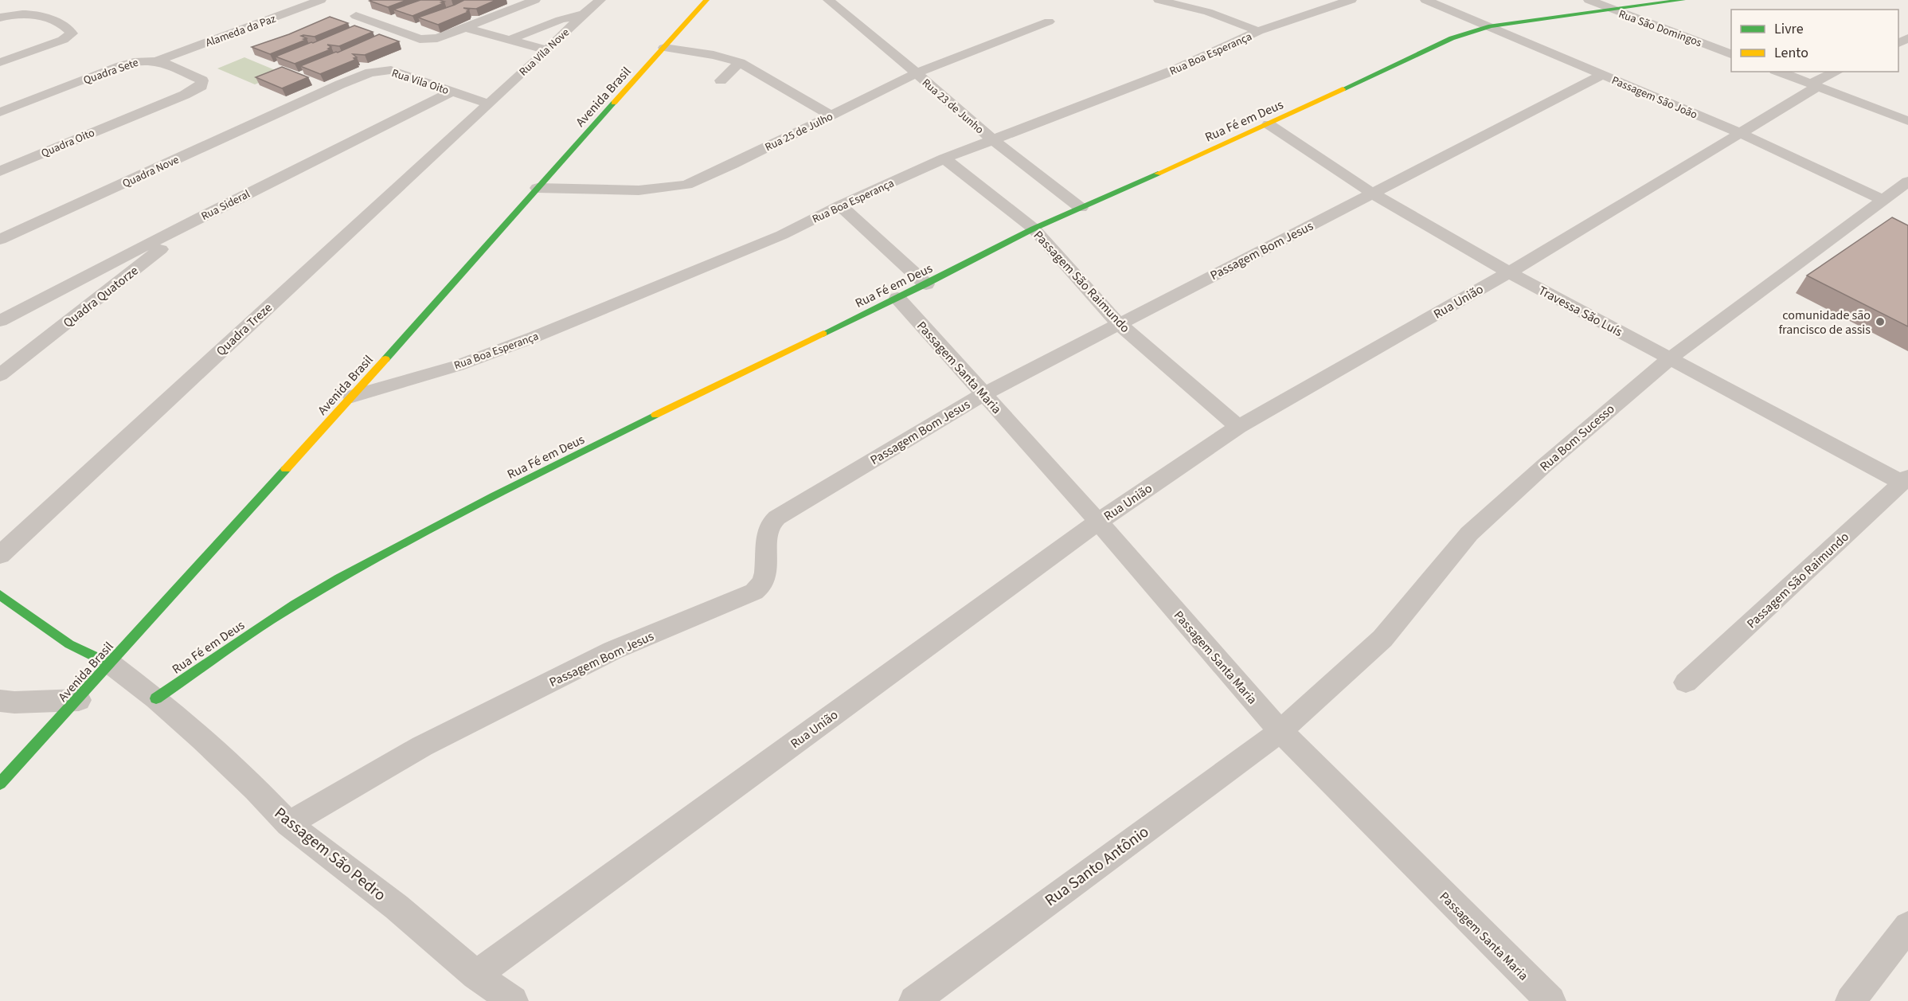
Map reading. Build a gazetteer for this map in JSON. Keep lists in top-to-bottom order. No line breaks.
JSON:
{"streets":{"street":["Rua São Domingos","Alameda da Paz","Rua Vila Nove","Rua Boa Esperança","Quadra Sete","Rua Vila Oito","Avenida Brasil","Passagem São João","Rua 23 de Junho","Rua Fé em Deus","Rua 25 de Julho","Quadra Oito","Quadra Nove","Rua Sideral","Passagem Bom Jesus","Passagem São Raimundo","Quadra Quatorze","Rua União","Travessa São Luís","Quadra Treze","Passagem Santa Maria","Rua Bom Sucesso","Passagem São Pedro","Rua Santo Antônio"]},"crossings":[["Rua São Domingos","Rua Fé em Deus"],["Alameda da Paz","Quadra Sete"],["Rua Vila Nove","Rua Vila Oito"],["Rua Vila Nove","Quadra Treze"],["Rua Boa Esperança","Avenida Brasil"],["Rua Boa Esperança","Rua 23 de Junho"],["Rua Boa Esperança","Passagem São Raimundo"],["Quadra Sete","Quadra Oito"],["Rua Vila Oito","Quadra Nove"],["Rua Vila Oito","Rua Sideral"],["Rua Vila Oito","Quadra Treze"],["Avenida Brasil","Rua 25 de Julho"],["Avenida Brasil","Passagem São Pedro"],["Passagem São João","Rua Fé em Deus"],["Passagem São João","Passagem Bom Jesus"],["Passagem São João","Rua União"],["Passagem São João","Rua Bom Sucesso"],["Rua 23 de Junho","Rua Fé em Deus"],["Rua 23 de Junho","Rua 25 de Julho"],["Rua Fé em Deus","Passagem São Raimundo"],["Rua Fé em Deus","Travessa São Luís"],["Rua Fé em Deus","Passagem Santa Maria"],["Rua Fé em Deus","Passagem São Pedro"],["Rua Sideral","Quadra Quatorze"],["Passagem Bom Jesus","Passagem São Raimundo"],["Passagem Bom Jesus","Travessa São Luís"],["Passagem Bom Jesus","Passagem Santa Maria"],["Passagem Bom Jesus","Passagem São Pedro"],["Passagem São Raimundo","Rua União"],["Passagem São Raimundo","Travessa São Luís"],["Rua União","Travessa São Luís"],["Rua União","Passagem Santa Maria"],["Rua União","Passagem São Pedro"],["Travessa São Luís","Rua Bom Sucesso"],["Passagem Santa Maria","Rua Bom Sucesso"],["Passagem Santa Maria","Rua Santo Antônio"],["Rua Bom Sucesso","Rua Santo Antônio"]],"places":["comunidade são francisco de assis"],"legend":["Livre","Lento"]}
